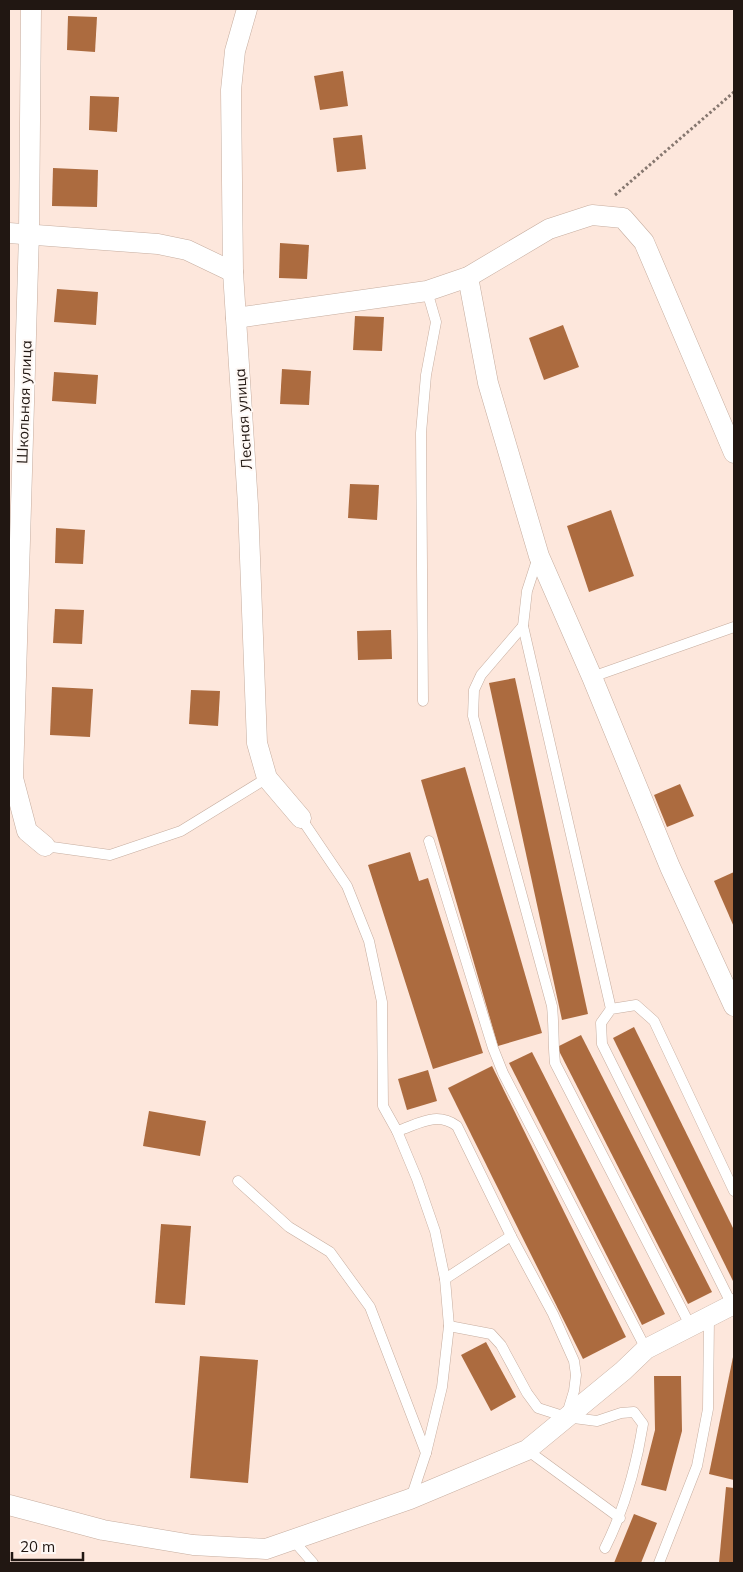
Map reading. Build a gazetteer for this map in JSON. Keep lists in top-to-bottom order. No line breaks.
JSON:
{"streets":{"street":["Школьная улица","Лесная улица"]},"scale_bar":"20 m"}
